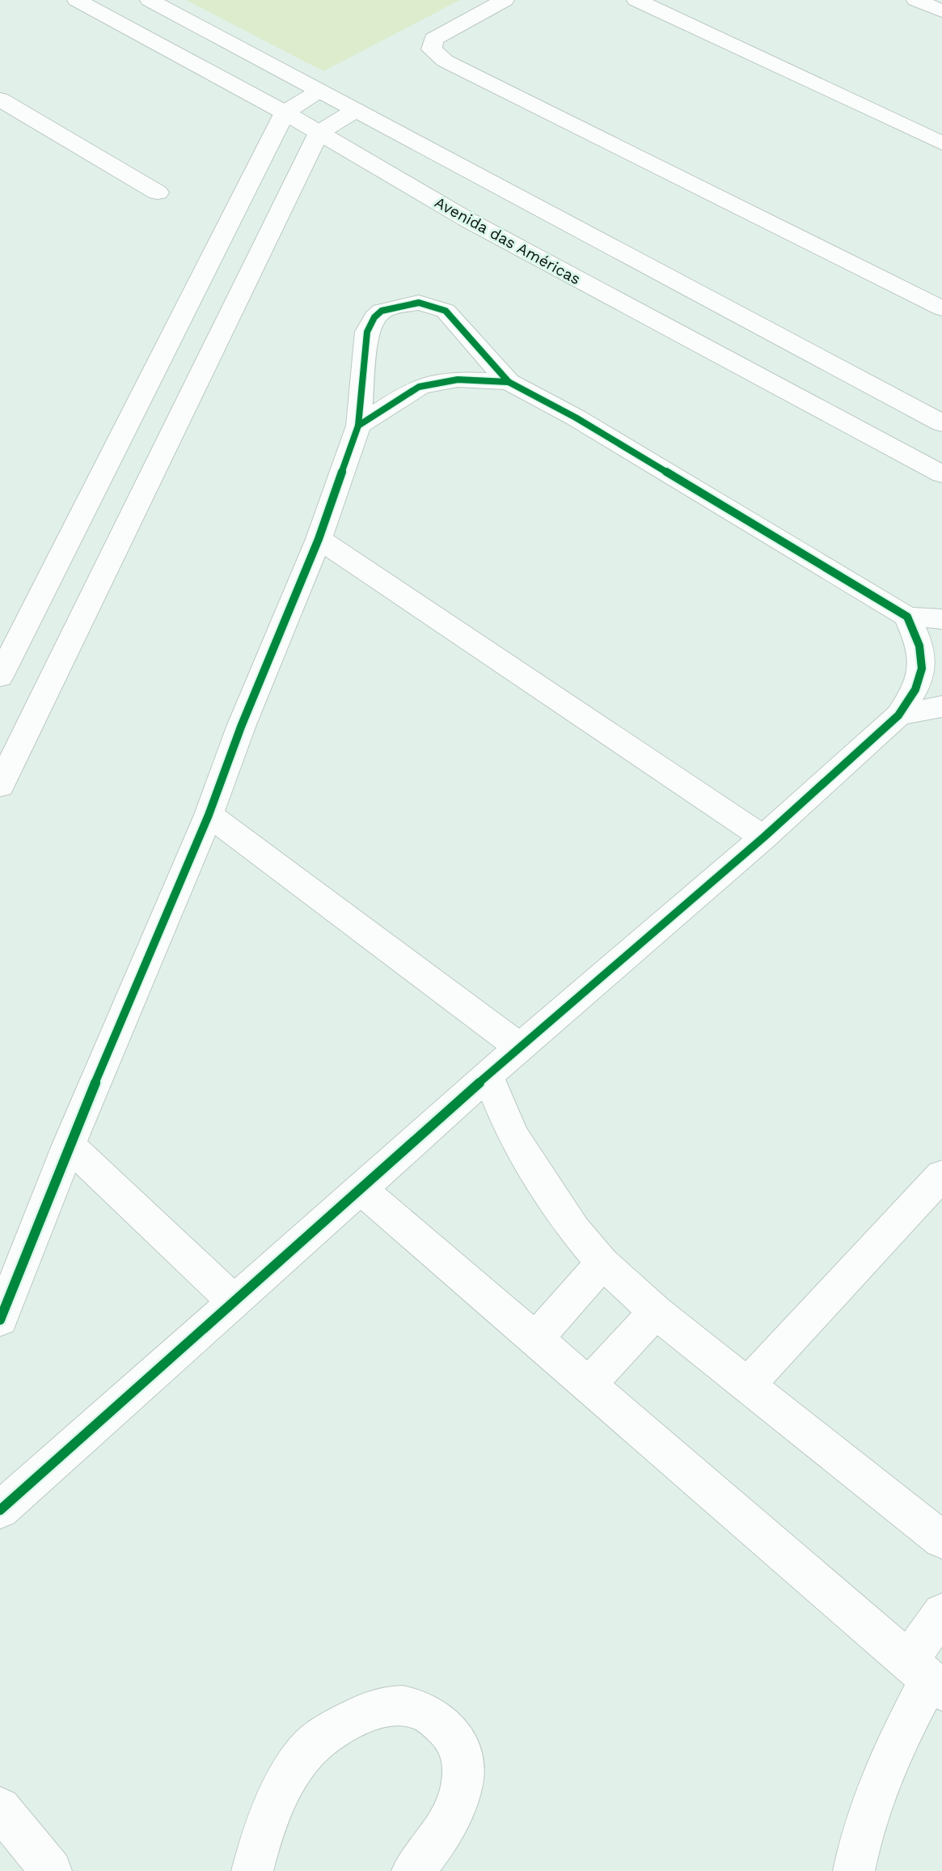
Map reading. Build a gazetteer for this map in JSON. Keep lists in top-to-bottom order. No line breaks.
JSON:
{"streets":{"street":["Avenida das Américas"]}}
